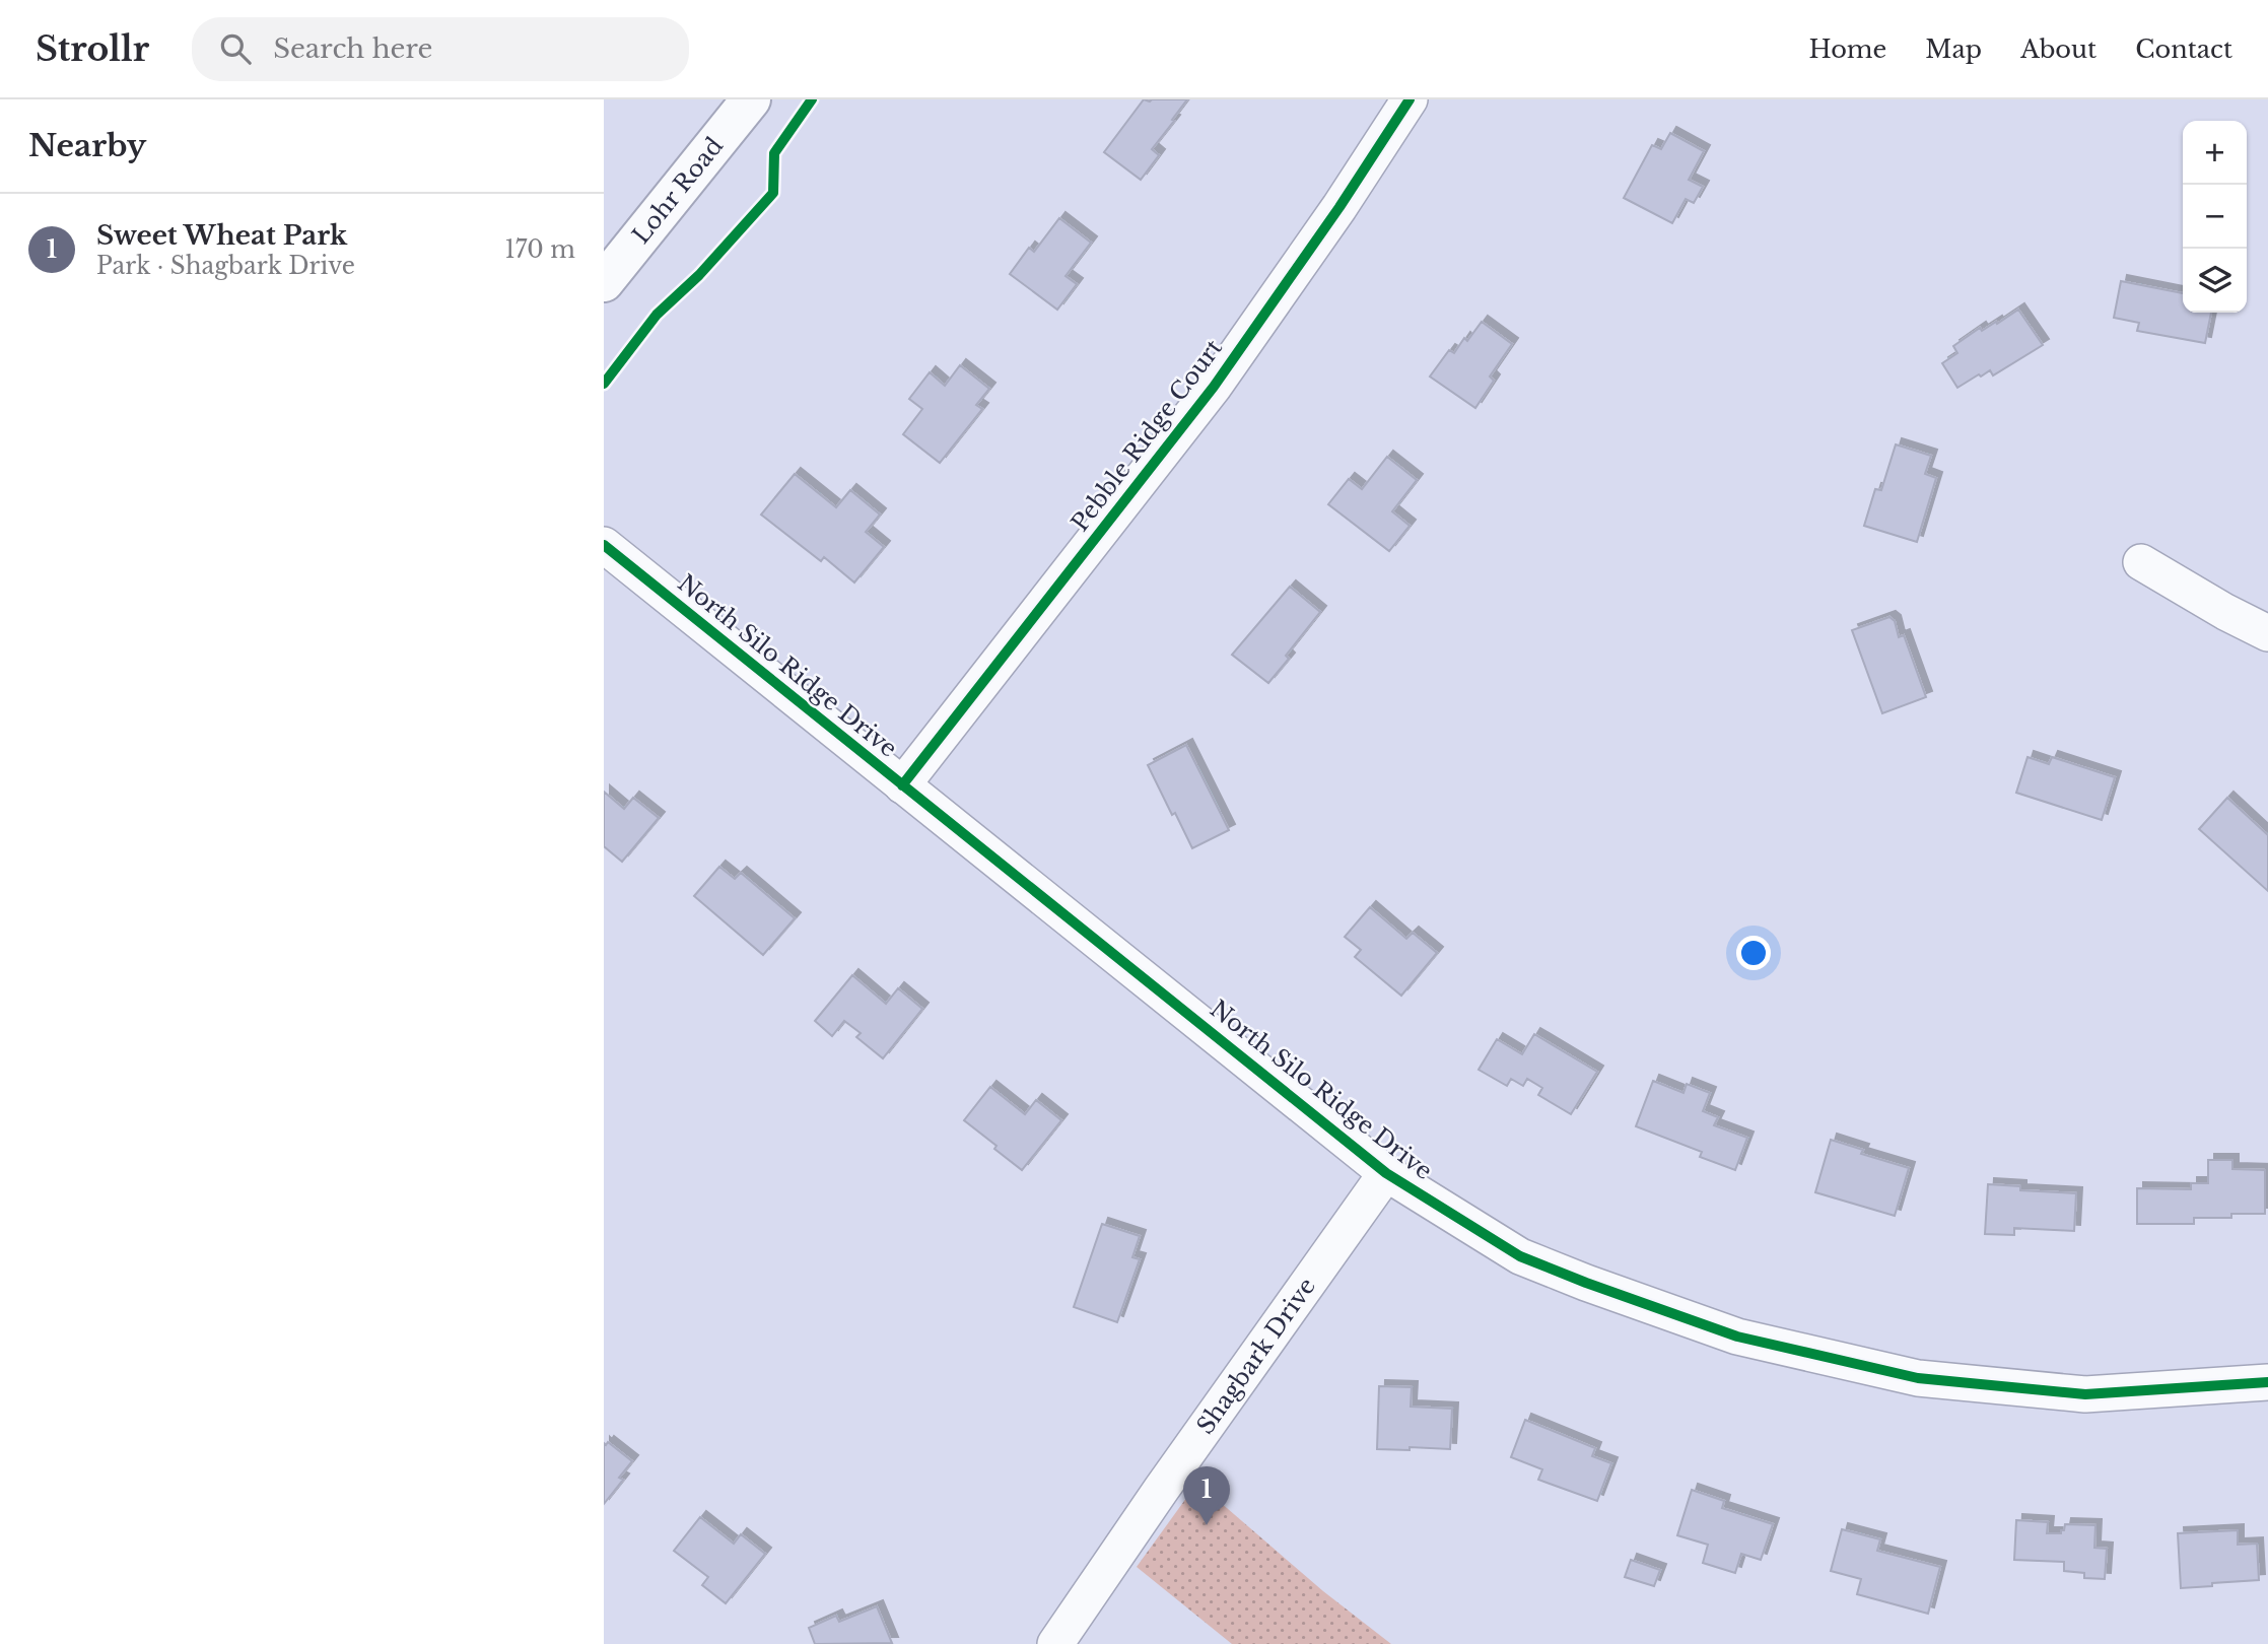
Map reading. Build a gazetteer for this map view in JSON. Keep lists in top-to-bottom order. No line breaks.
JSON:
{"streets":{"street":["Lohr Road","Pebble Ridge Court","North Silo Ridge Drive","Shagbark Drive"]},"crossings":[["Pebble Ridge Court","North Silo Ridge Drive"],["North Silo Ridge Drive","Shagbark Drive"]],"page":{"header":"Strollr","search":"Search here","nav":["Home","Map","About","Contact"],"heading":"Nearby","map_buttons":["+","−"],"list":[{"mark":"1","name":"Sweet Wheat Park","note":"Park · Shagbark Drive","value":"170 m"}],"pins":"1"}}
